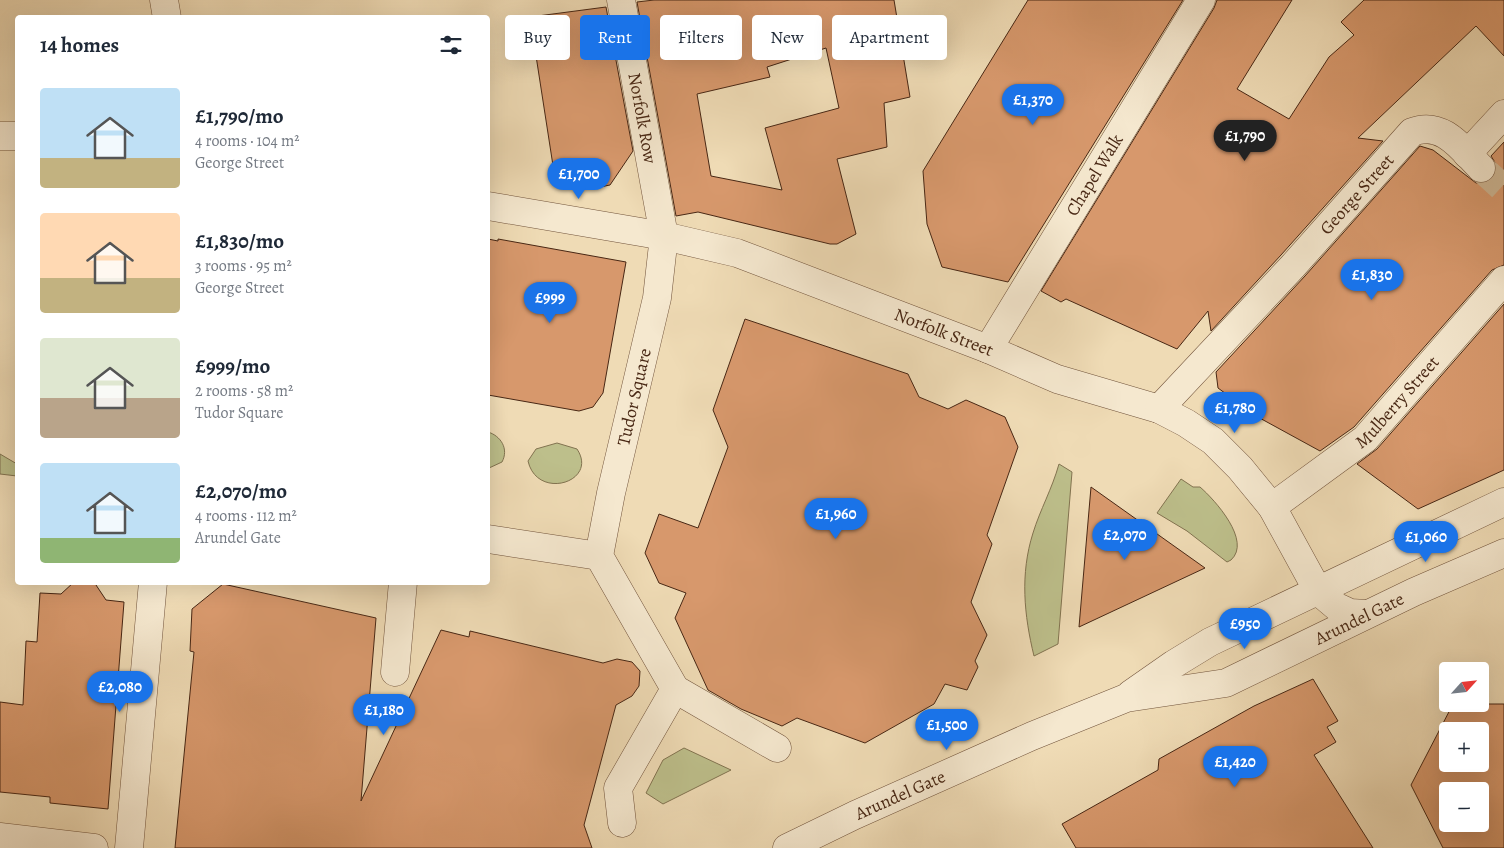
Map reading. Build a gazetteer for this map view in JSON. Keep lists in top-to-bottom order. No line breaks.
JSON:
{"streets":{"street":["Norfolk Row","Chapel Walk","George Street","Norfolk Street","Tudor Square","Mulberry Street","Arundel Gate"]},"crossings":[["Norfolk Row","Norfolk Street"],["Norfolk Row","Tudor Square"],["Chapel Walk","Norfolk Street"],["George Street","Norfolk Street"],["Norfolk Street","Tudor Square"],["Norfolk Street","Mulberry Street"],["Norfolk Street","Arundel Gate"]],"north":"top right","page":{"chip":["Buy","Rent","Filters","New","Apartment"],"heading":"14 homes","list":[{"name":"£1,790/mo","note":"4 rooms · 104 m² · George Street"},{"name":"£1,830/mo","note":"3 rooms · 95 m² · George Street"},{"name":"£999/mo","note":"2 rooms · 58 m² · Tudor Square"},{"name":"£2,070/mo","note":"4 rooms · 112 m² · Arundel Gate"}],"price":["£1,370","£1,790","£1,700","£1,830","£999","£1,780","£1,960","£2,070","£1,060","£950","£2,080","£1,180","£1,500","£1,420"],"map_buttons":["+","−"]}}
